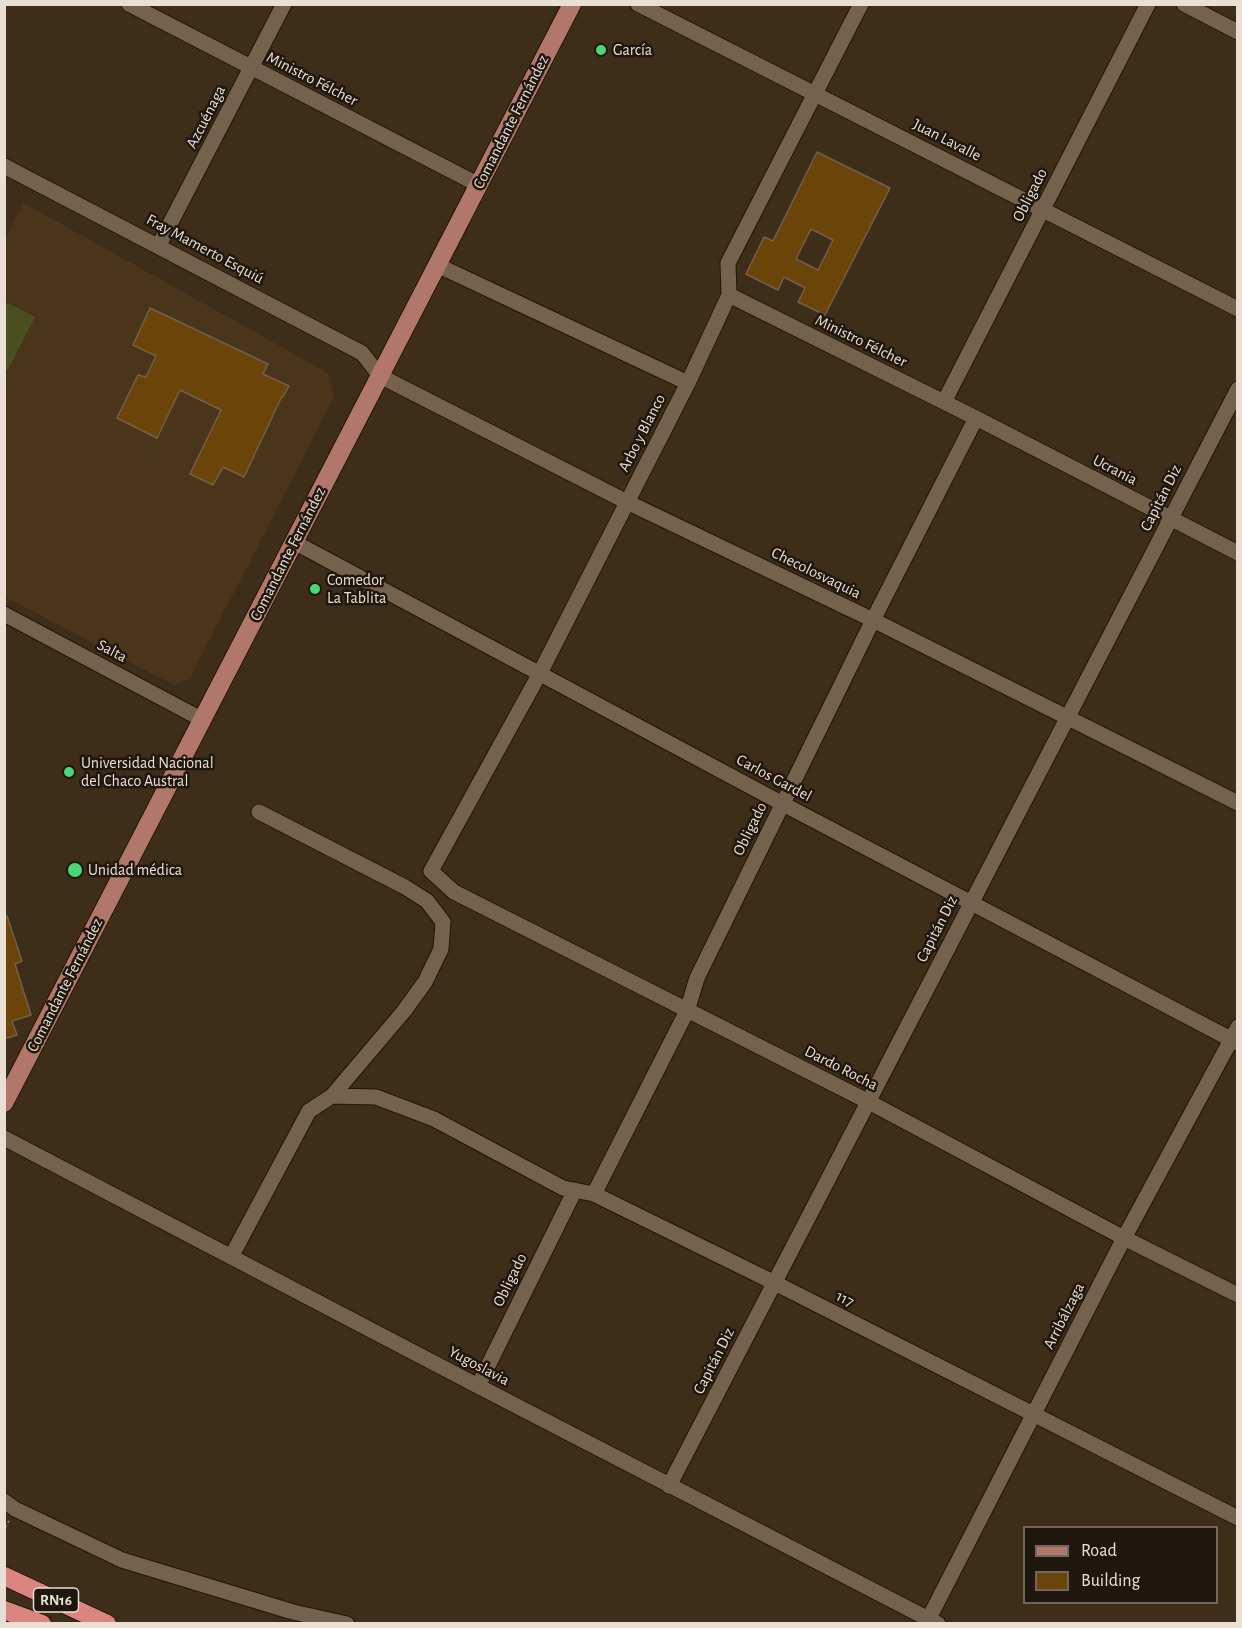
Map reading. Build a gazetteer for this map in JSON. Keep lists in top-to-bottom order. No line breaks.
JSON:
{"streets":{"highway":["RN16"],"main road":["Comandante Fernández"],"street":["Ministro Félcher","Azcuénaga","Juan Lavalle","Obligado","Fray Mamerto Esquiú","Arbo y Blanco","Ucrania","Capitán Diz","Checolosvaquia","Salta","Carlos Gardel","Dardo Rocha","117","Arribálzaga","Yugoslavia"]},"crossings":[["Ministro Félcher","Azcuénaga"],["Ministro Félcher","Comandante Fernández"],["Ministro Félcher","Obligado"],["Ministro Félcher","Arbo y Blanco"],["Ministro Félcher","Ucrania"],["Azcuénaga","Fray Mamerto Esquiú"],["Comandante Fernández","Fray Mamerto Esquiú"],["Comandante Fernández","Checolosvaquia"],["Comandante Fernández","Salta"],["Comandante Fernández","Carlos Gardel"],["Juan Lavalle","Obligado"],["Juan Lavalle","Arbo y Blanco"],["Obligado","Ucrania"],["Obligado","Checolosvaquia"],["Obligado","Carlos Gardel"],["Obligado","Dardo Rocha"],["Obligado","117"],["Obligado","Yugoslavia"],["Fray Mamerto Esquiú","Checolosvaquia"],["Arbo y Blanco","Checolosvaquia"],["Arbo y Blanco","Carlos Gardel"],["Arbo y Blanco","Dardo Rocha"],["Ucrania","Capitán Diz"],["Capitán Diz","Checolosvaquia"],["Capitán Diz","Carlos Gardel"],["Capitán Diz","Dardo Rocha"],["Capitán Diz","117"],["Capitán Diz","Yugoslavia"],["Carlos Gardel","Arribálzaga"],["Dardo Rocha","Arribálzaga"],["117","Arribálzaga"],["Arribálzaga","Yugoslavia"]],"places":["García","Comedor La Tablita","Universidad Nacional del Chaco Austral","Unidad médica"],"legend":["Road","Building"]}
